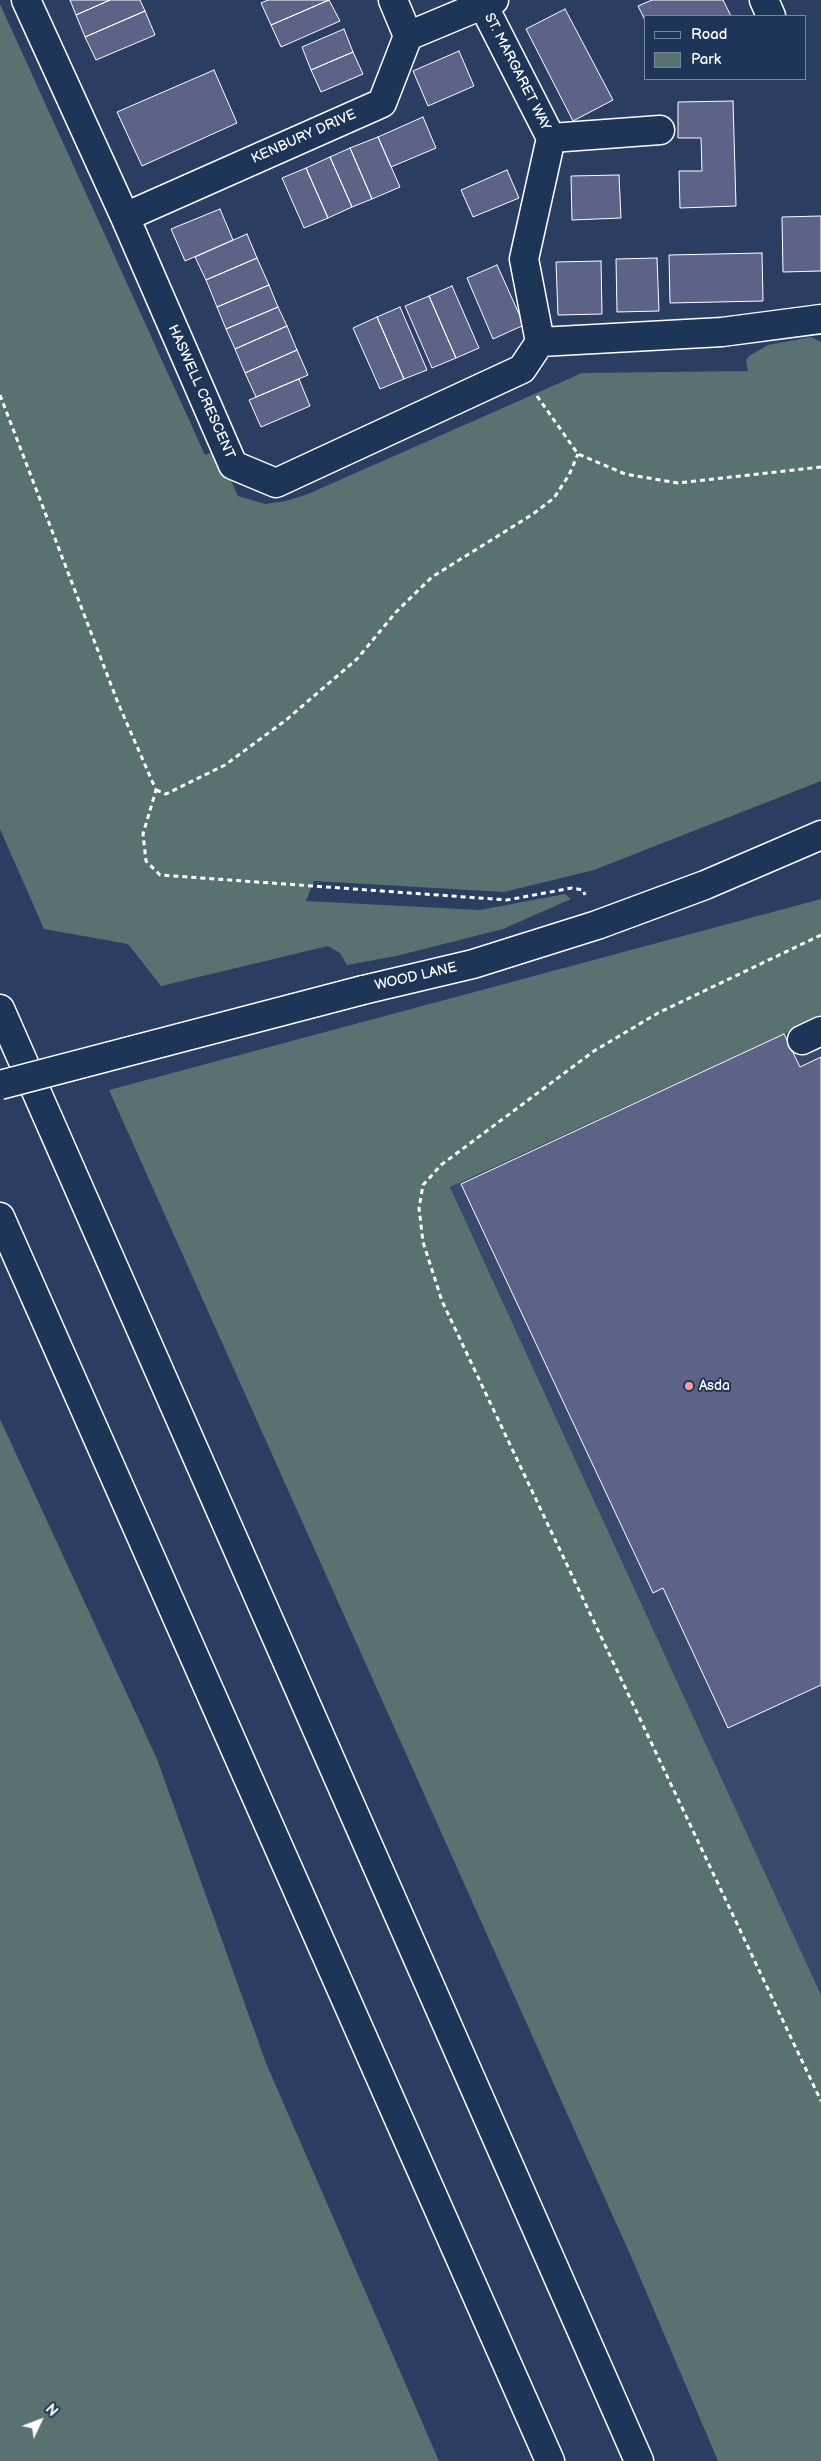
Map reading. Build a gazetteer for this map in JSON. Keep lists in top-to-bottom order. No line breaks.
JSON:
{"streets":{"main road":["ST. MARGARET WAY","KENBURY DRIVE","HASWELL CRESCENT","WOOD LANE"]},"crossings":[["KENBURY DRIVE","HASWELL CRESCENT"]],"places":["Asda"],"legend":["Road","Park"],"north":"top right"}
